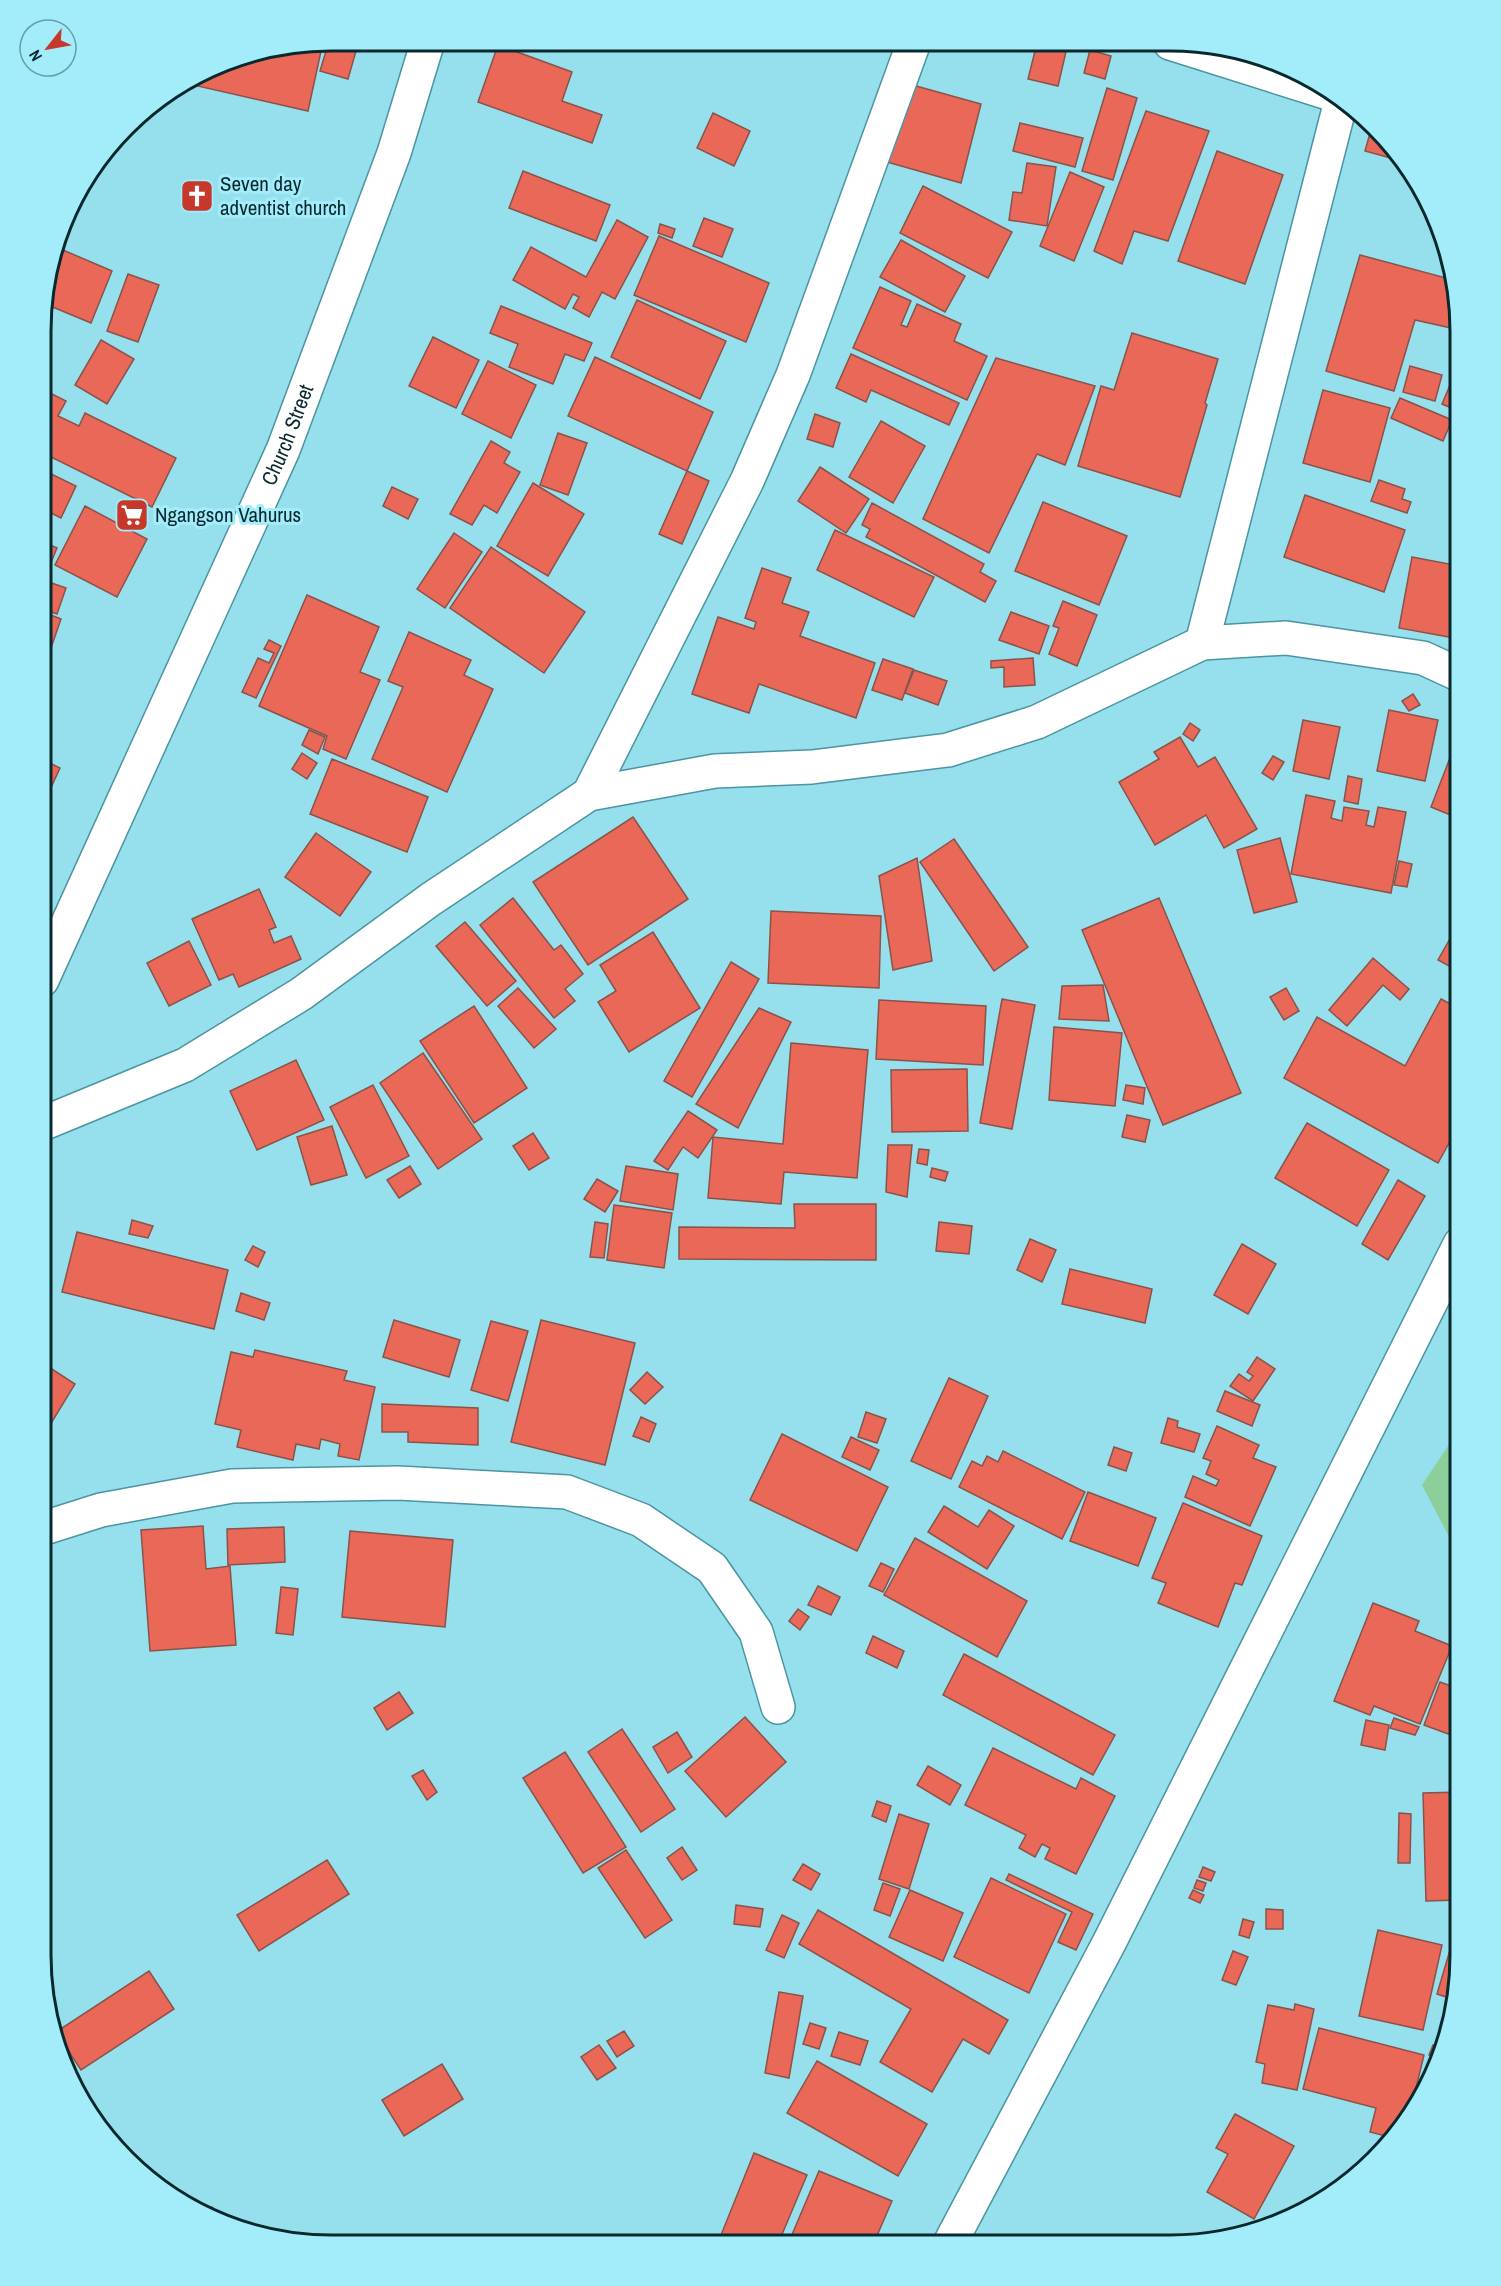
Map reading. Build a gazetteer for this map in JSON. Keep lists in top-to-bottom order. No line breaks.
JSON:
{"streets":{"street":["Church Street"]},"places":{"church":["Seven day adventist church"],"supermarket":["Ngangson Vahurus"]},"north":"bottom left"}
